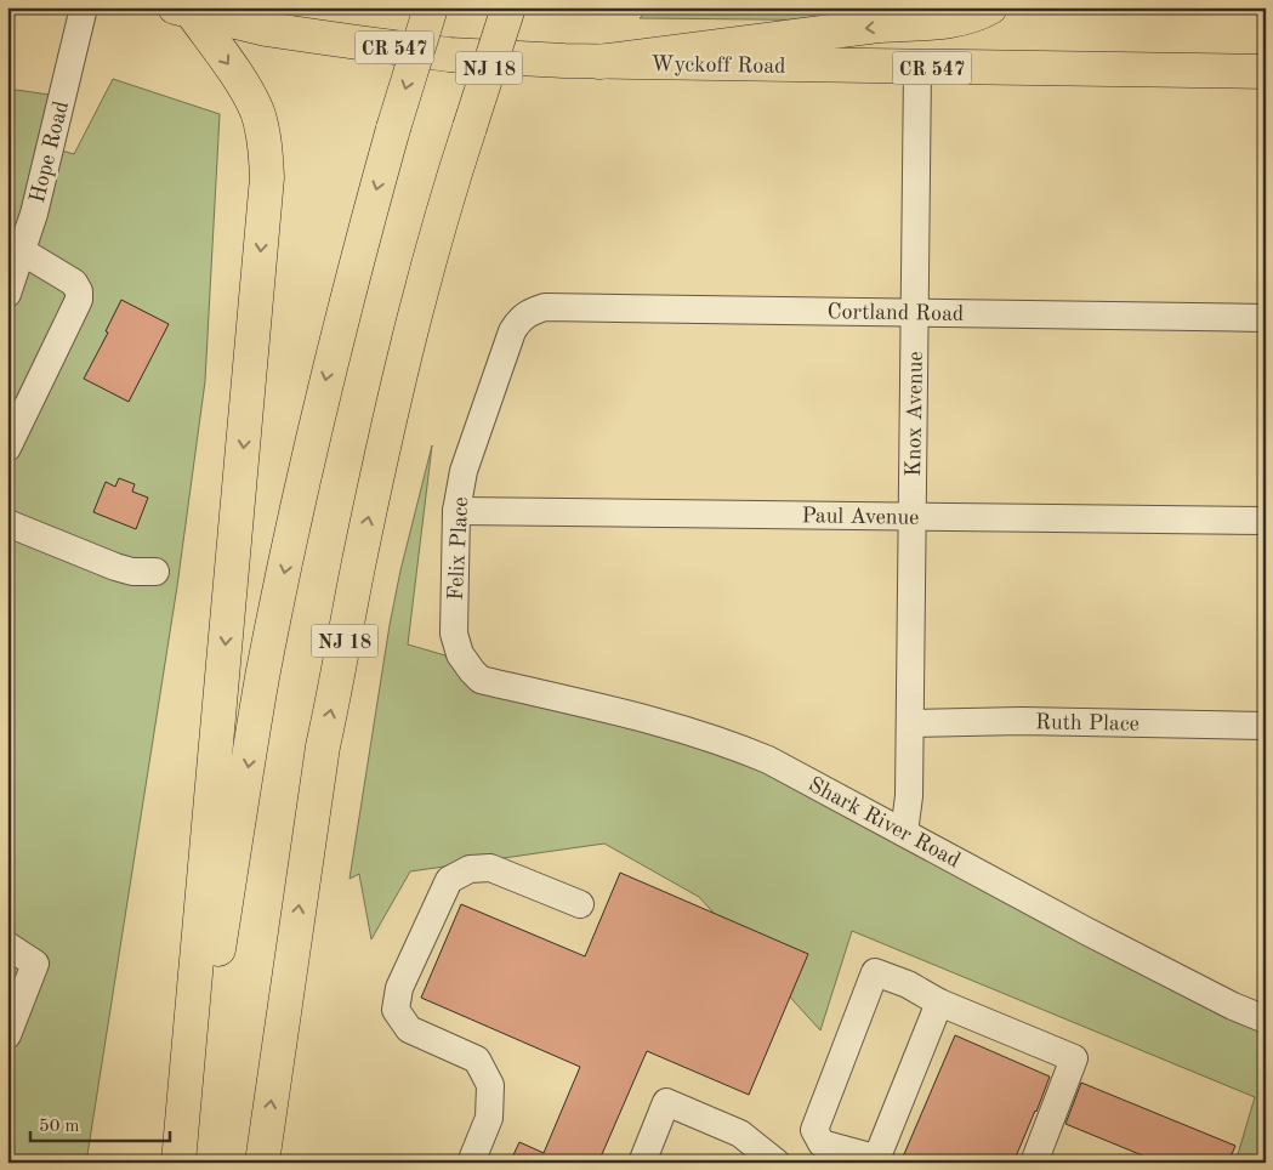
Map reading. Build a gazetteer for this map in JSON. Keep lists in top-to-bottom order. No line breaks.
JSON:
{"streets":{"main road":["CR 547","Wyckoff Road","NJ 18"],"street":["Hope Road","Cortland Road","Knox Avenue","Paul Avenue","Felix Place","Ruth Place","Shark River Road"]},"crossings":[["Wyckoff Road","Knox Avenue"],["Cortland Road","Knox Avenue"],["Cortland Road","Felix Place"],["Knox Avenue","Paul Avenue"],["Knox Avenue","Ruth Place"],["Knox Avenue","Shark River Road"],["Paul Avenue","Felix Place"],["Felix Place","Shark River Road"]],"scale_bar":"50 m"}
